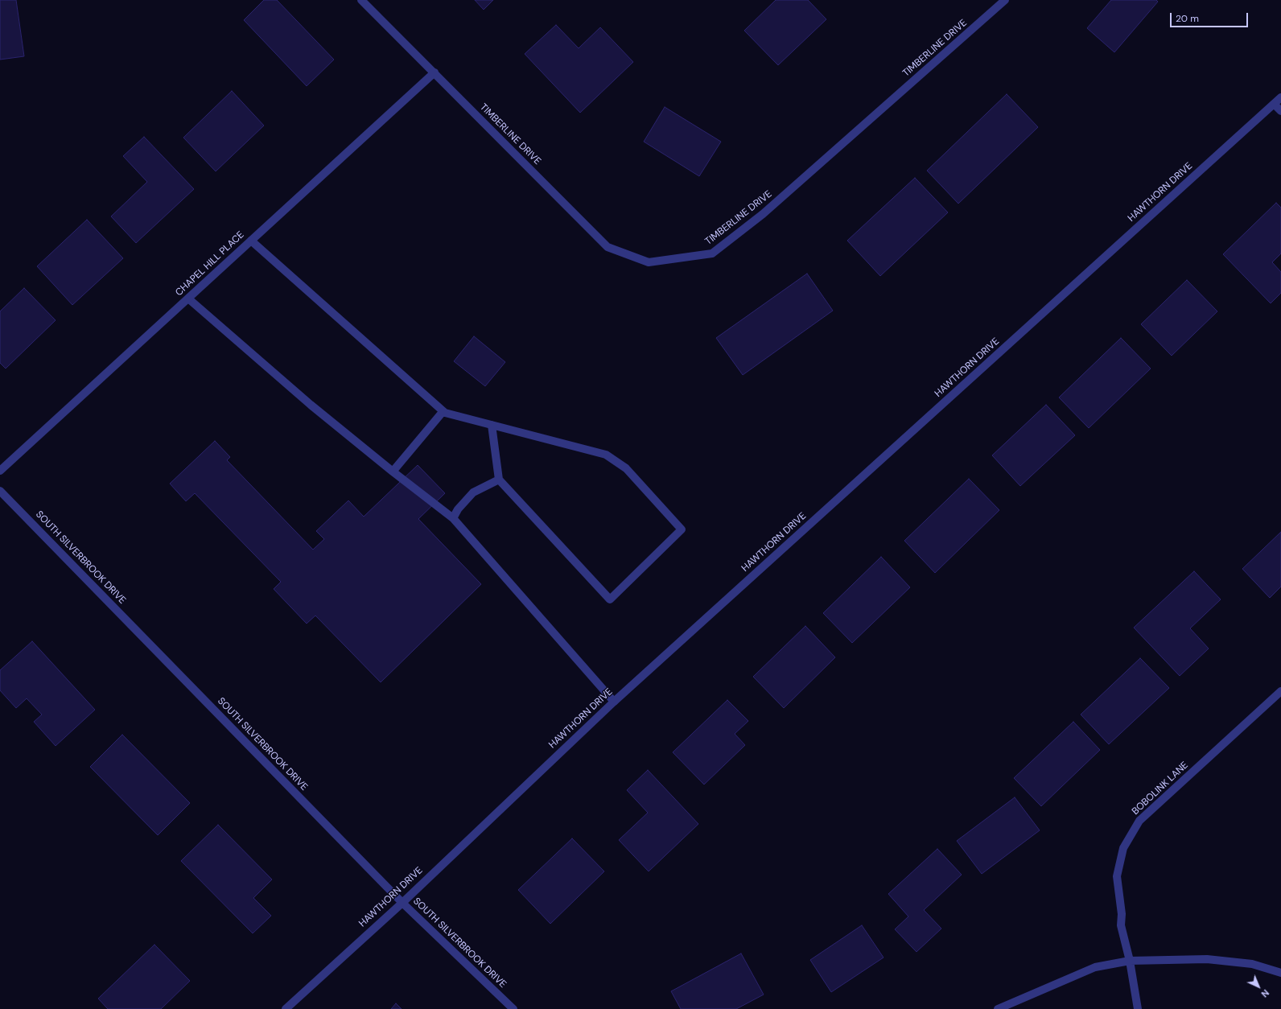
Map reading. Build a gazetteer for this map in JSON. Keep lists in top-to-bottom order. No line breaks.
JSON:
{"streets":{"street":["TIMBERLINE DRIVE","HAWTHORN DRIVE","CHAPEL HILL PLACE","SOUTH SILVERBROOK DRIVE","BOBOLINK LANE"]},"crossings":[["TIMBERLINE DRIVE","CHAPEL HILL PLACE"],["HAWTHORN DRIVE","SOUTH SILVERBROOK DRIVE"]],"scale_bar":"20 m","north":"bottom right"}
